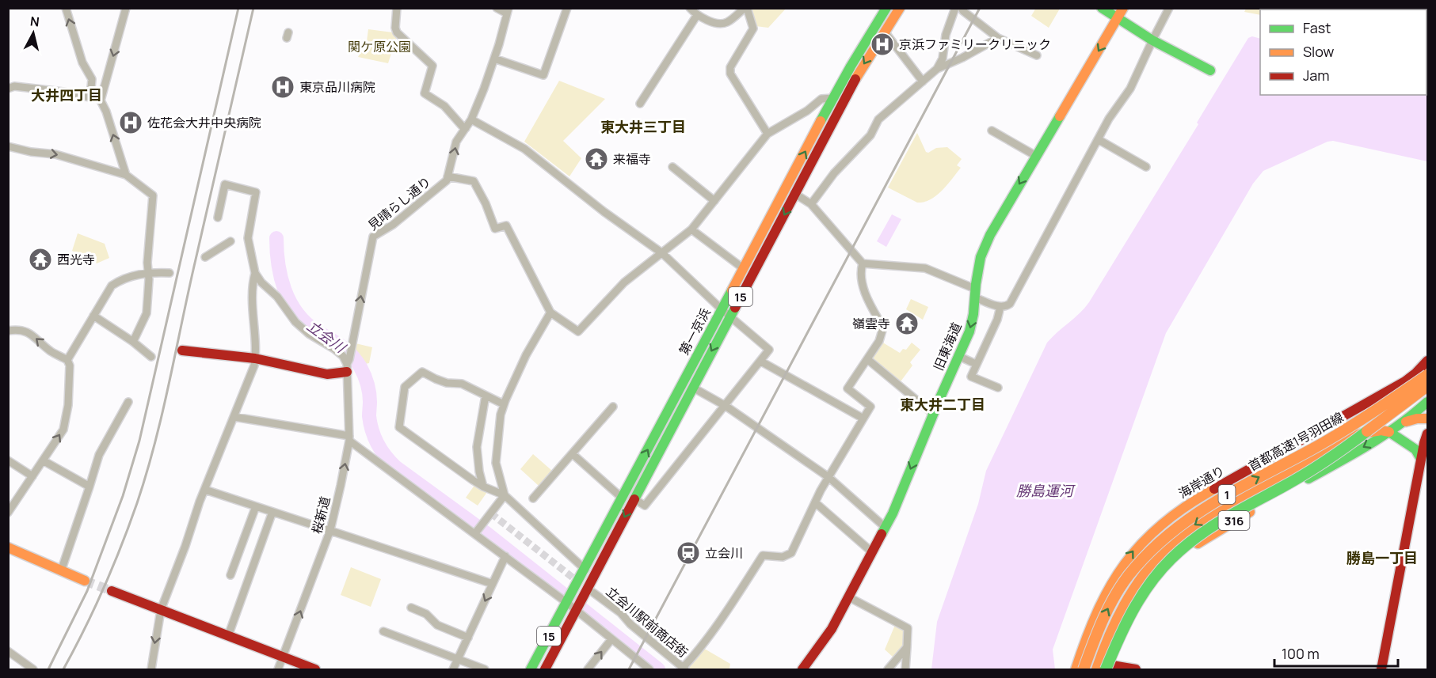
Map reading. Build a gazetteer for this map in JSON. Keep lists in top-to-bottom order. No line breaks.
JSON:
{"streets":{"main road":["15","第一京浜","旧東海道","首都高速1号羽田線","海岸通り","1","316"],"street":["見晴らし通り","桜新道","立会川駅前商店街"]},"crossings":[["見晴らし通り","桜新道"],["首都高速1号羽田線","316"]],"one_way":["見晴らし通り","旧東海道"],"districts":["大井四丁目","東大井三丁目","東大井二丁目","勝島一丁目"],"water":["立会川","勝島運河"],"parks":["関ケ原公園"],"places":{"hospital":["京浜ファミリークリニック","東京品川病院","佐花会大井中央病院"],"temple":["来福寺","西光寺","嶺雲寺"],"station":["立会川"]},"legend":["Fast","Slow","Jam"],"scale_bar":"100 m","north":"top"}
